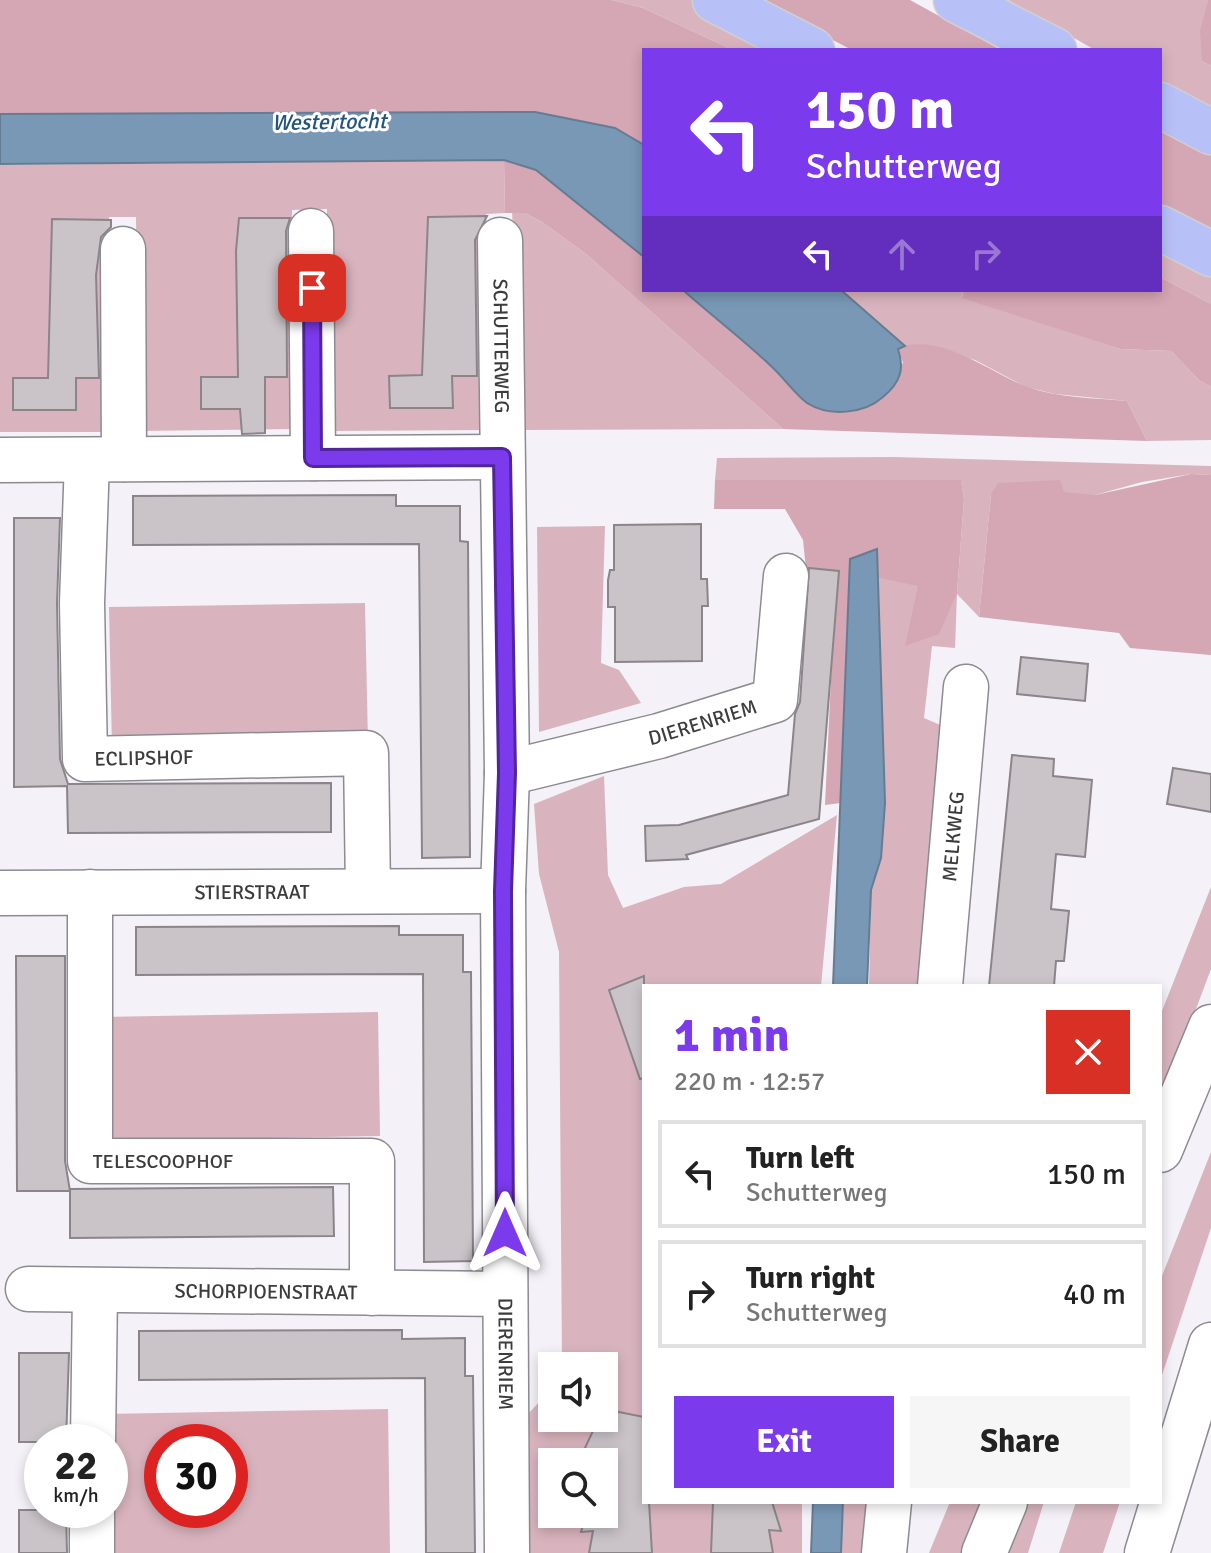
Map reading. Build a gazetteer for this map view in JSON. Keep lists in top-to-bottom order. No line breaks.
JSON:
{"streets":{"street":["SCHUTTERWEG","DIERENRIEM","ECLIPSHOF","MELKWEG","STIERSTRAAT","TELESCOOPHOF","SCHORPIOENSTRAAT"]},"crossings":[["SCHUTTERWEG","DIERENRIEM"],["DIERENRIEM","STIERSTRAAT"],["DIERENRIEM","SCHORPIOENSTRAAT"],["ECLIPSHOF","STIERSTRAAT"],["STIERSTRAAT","TELESCOOPHOF"],["TELESCOOPHOF","SCHORPIOENSTRAAT"]],"water":["Westertocht"],"page":{"turn":["150 m","Schutterweg"],"heading":["1 min","220 m · 12:57"],"list":[{"name":"Turn left","note":"Schutterweg","value":"150 m"},{"name":"Turn right","note":"Schutterweg","value":"40 m"}],"buttons":["Exit","Share"],"speed":"22 km/h","limit":"30"}}
